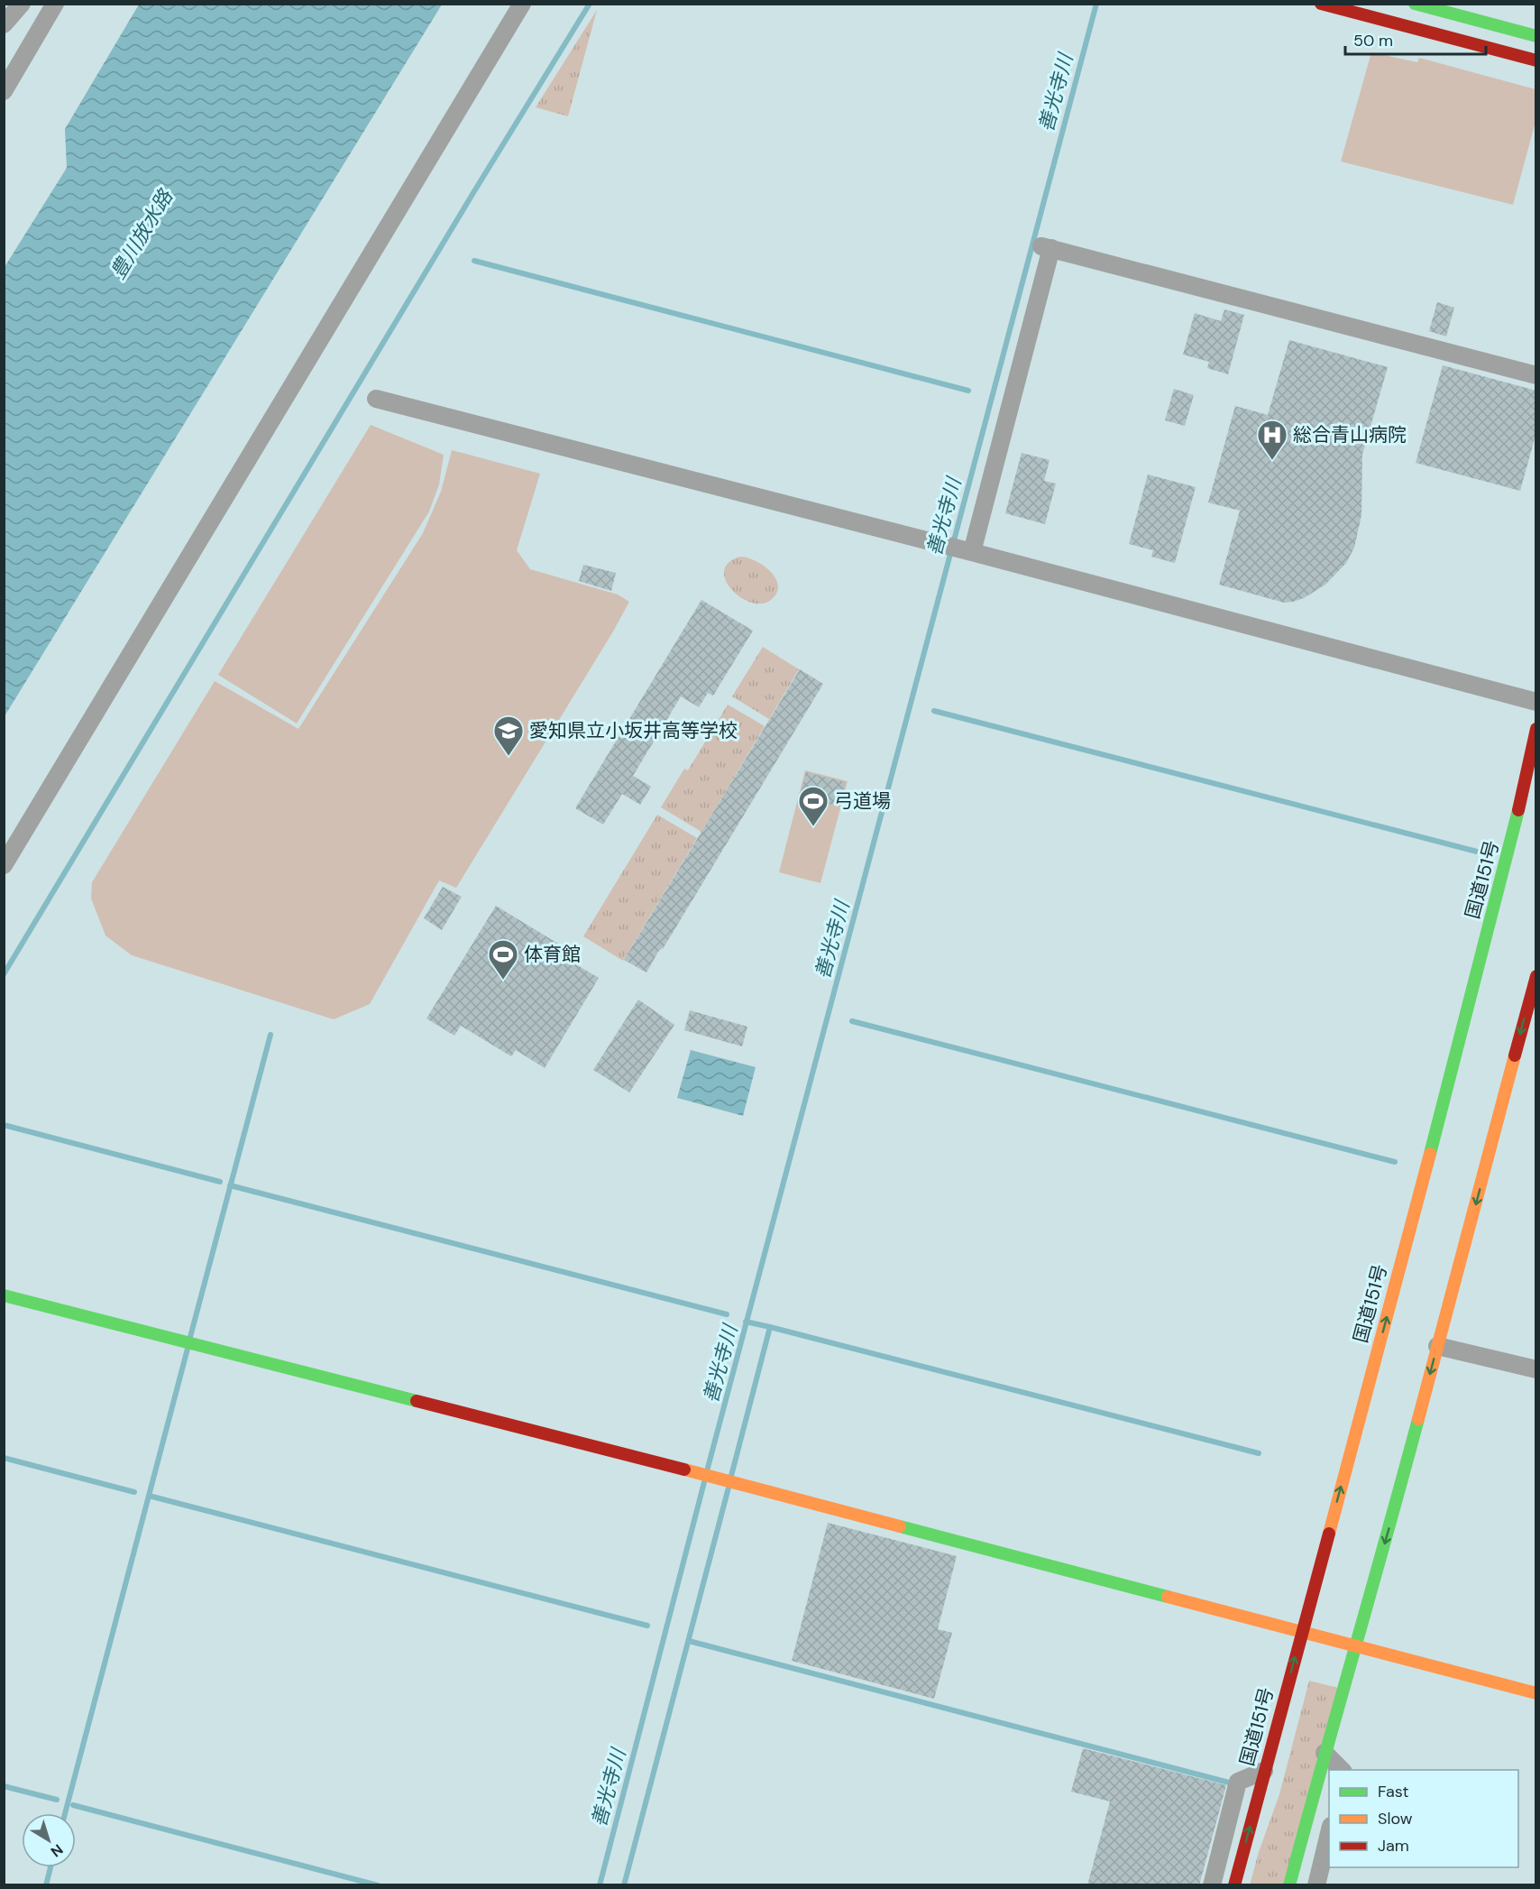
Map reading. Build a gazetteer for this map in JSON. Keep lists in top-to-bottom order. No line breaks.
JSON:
{"streets":{"main road":["国道151号"]},"water":["善光寺川","豊川放水路"],"places":{"hospital":["総合青山病院"],"school or university":["愛知県立小坂井高等学校"],"sports":["弓道場","体育館"]},"legend":["Fast","Slow","Jam"],"scale_bar":"50 m","north":"bottom right"}
